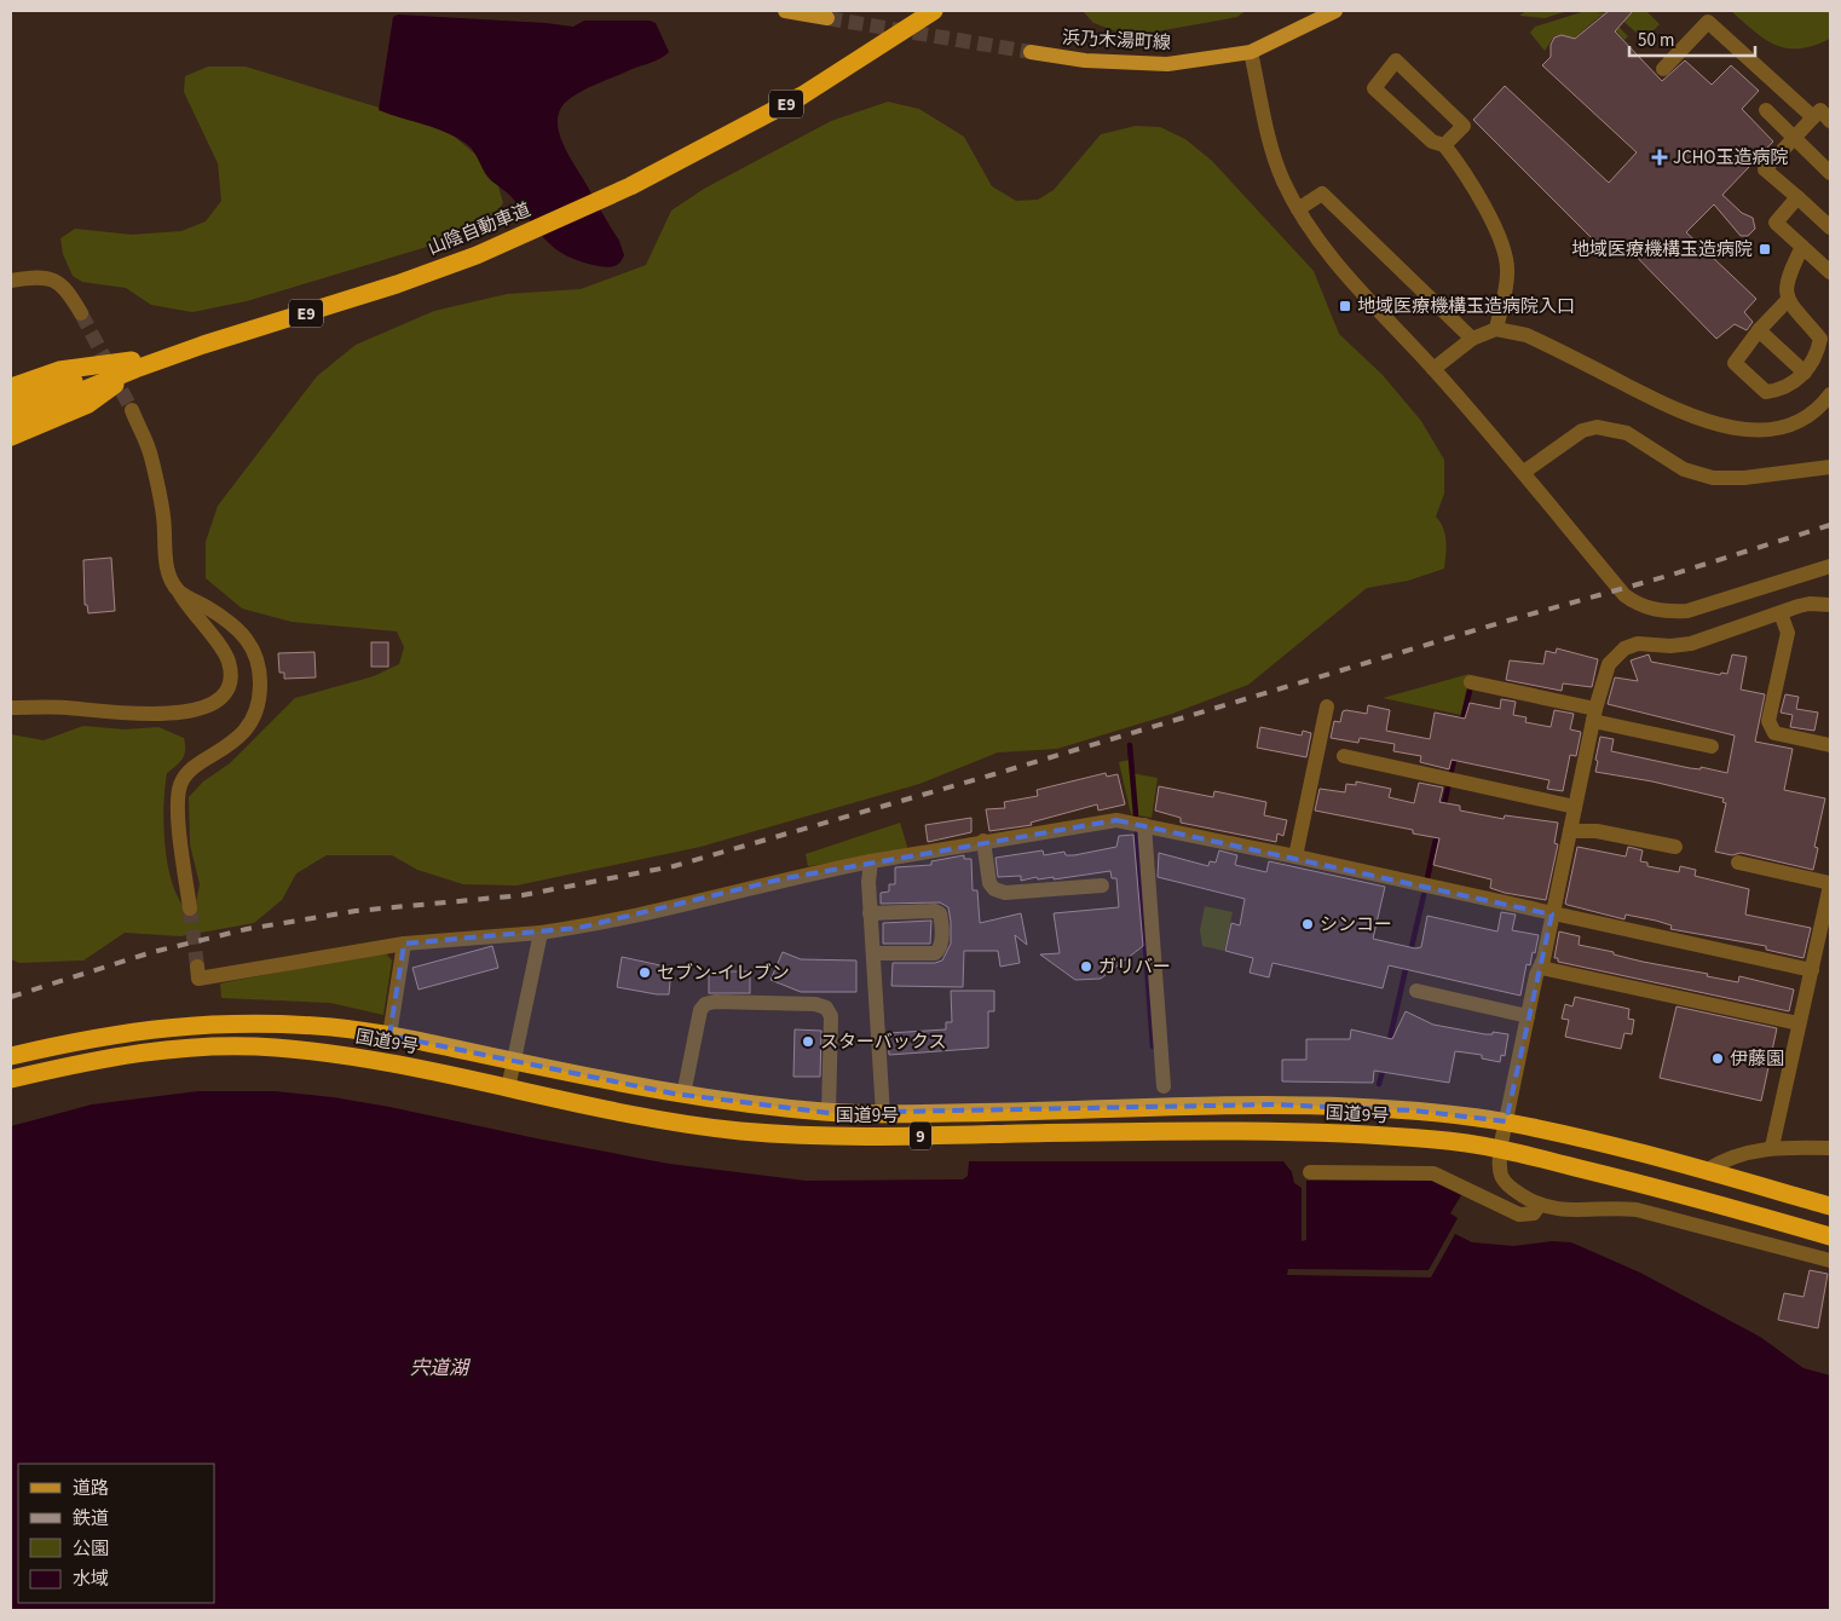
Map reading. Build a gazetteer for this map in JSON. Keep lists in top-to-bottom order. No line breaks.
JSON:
{"streets":{"highway":["E9","山陰自動車道","国道9号","9"],"main road":["浜乃木湯町線"]},"crossings":[["E9","山陰自動車道"]],"water":["宍道湖"],"places":{"health":["JCHO玉造病院"],"transit":["地域医療機構玉造病院","地域医療機構玉造病院入口"],"other":["シンコー","ガリバー","セブン-イレブン","スターバックス","伊藤園"]},"legend":["道路","鉄道","公園","水域"],"scale_bar":"50 m"}
